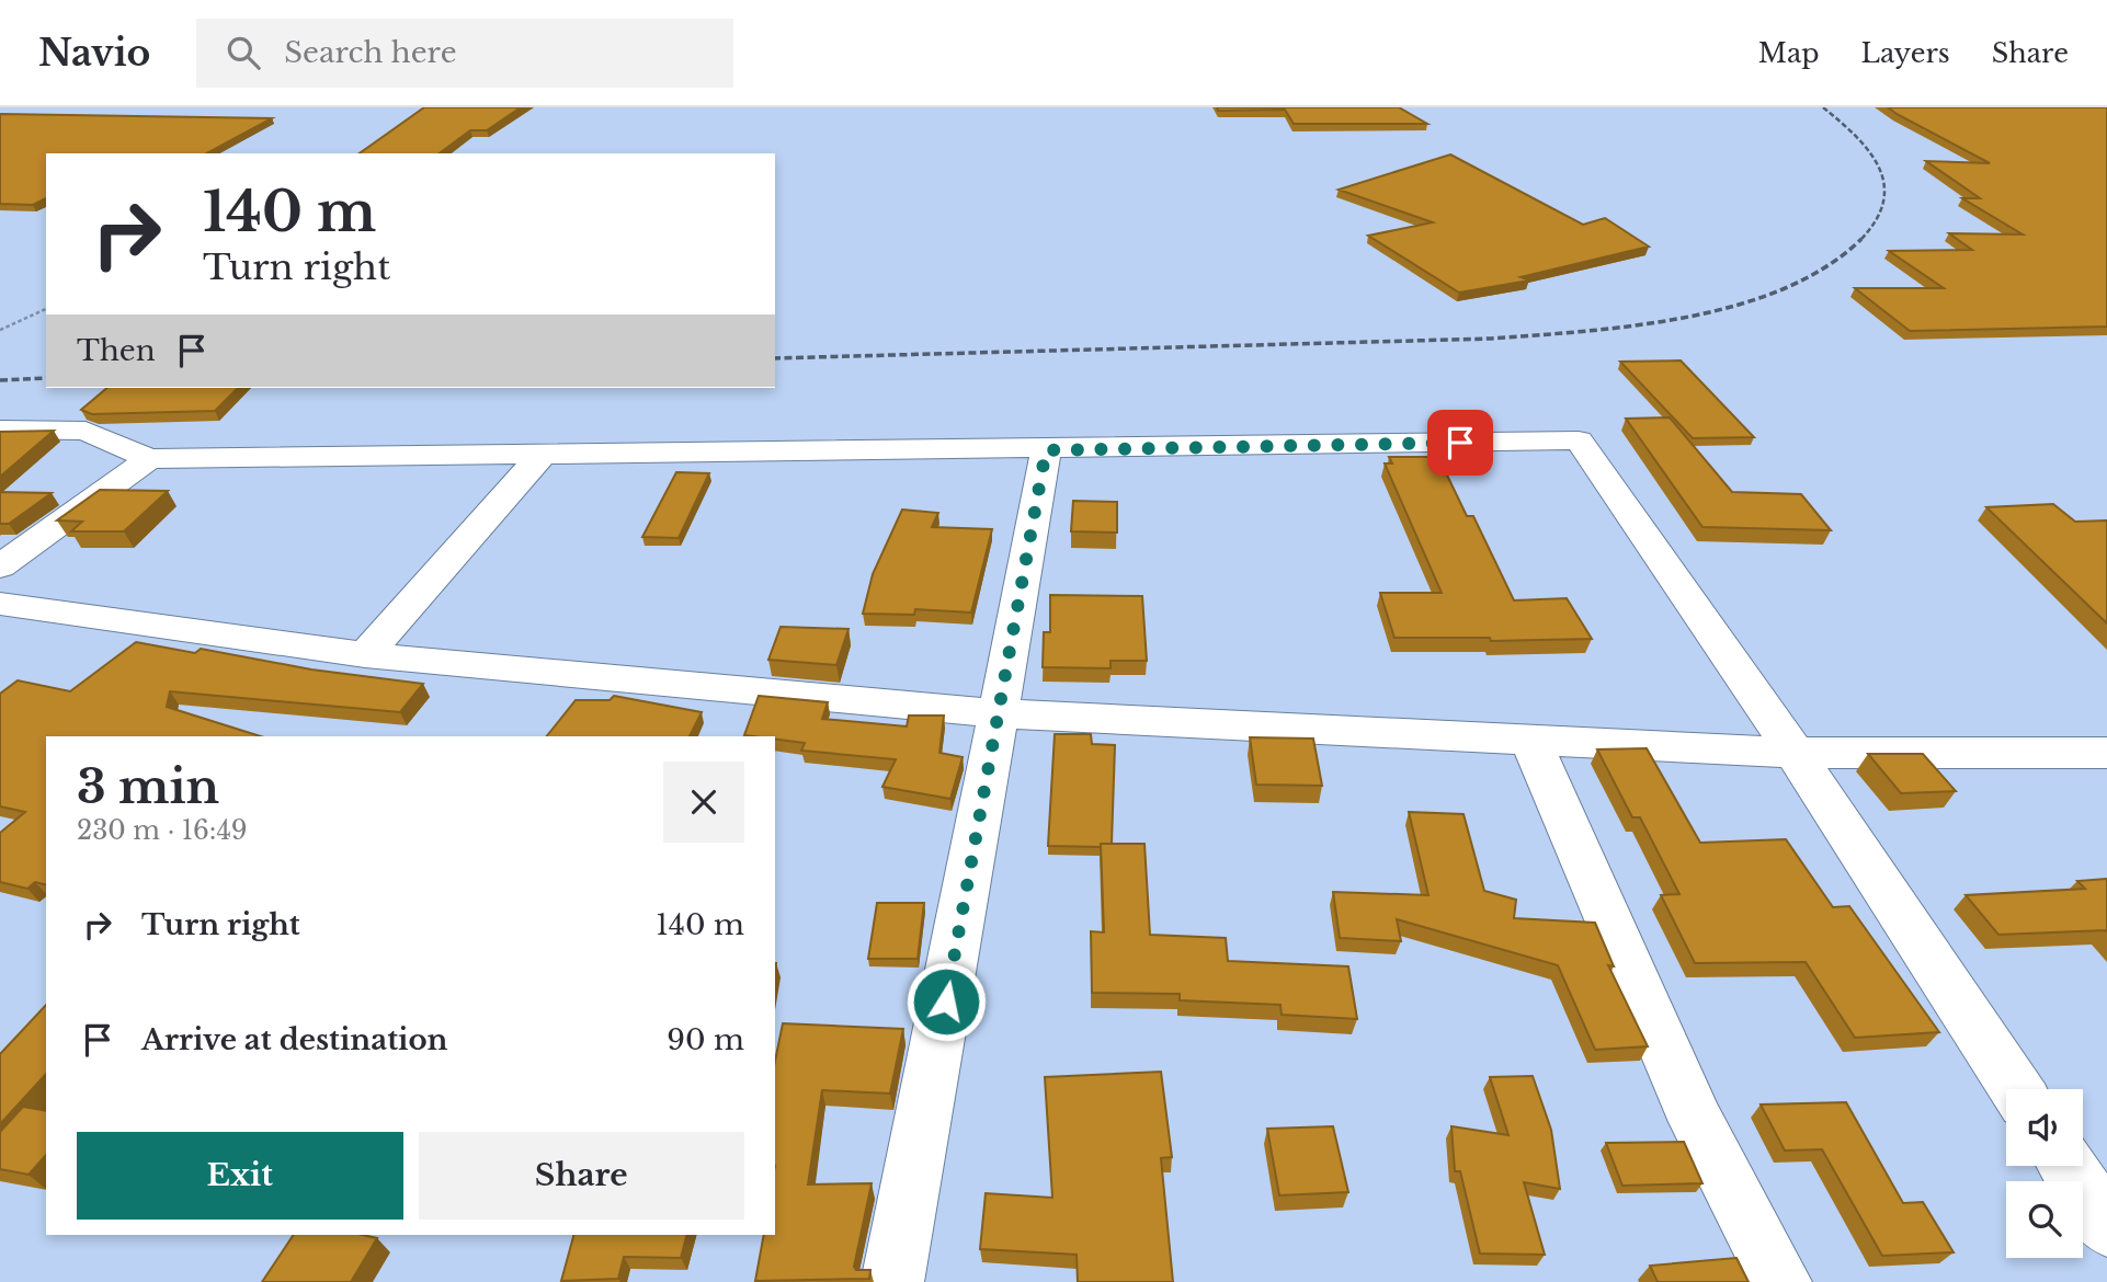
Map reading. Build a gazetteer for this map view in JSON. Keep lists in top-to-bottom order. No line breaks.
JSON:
{"page":{"header":"Navio","search":"Search here","nav":["Map","Layers","Share"],"turn":["140 m","Turn right"],"then":"Then","heading":["3 min","230 m · 16:49"],"list":[{"name":"Turn right","value":"140 m"},{"name":"Arrive at destination","value":"90 m"}],"buttons":["Exit","Share"]}}
